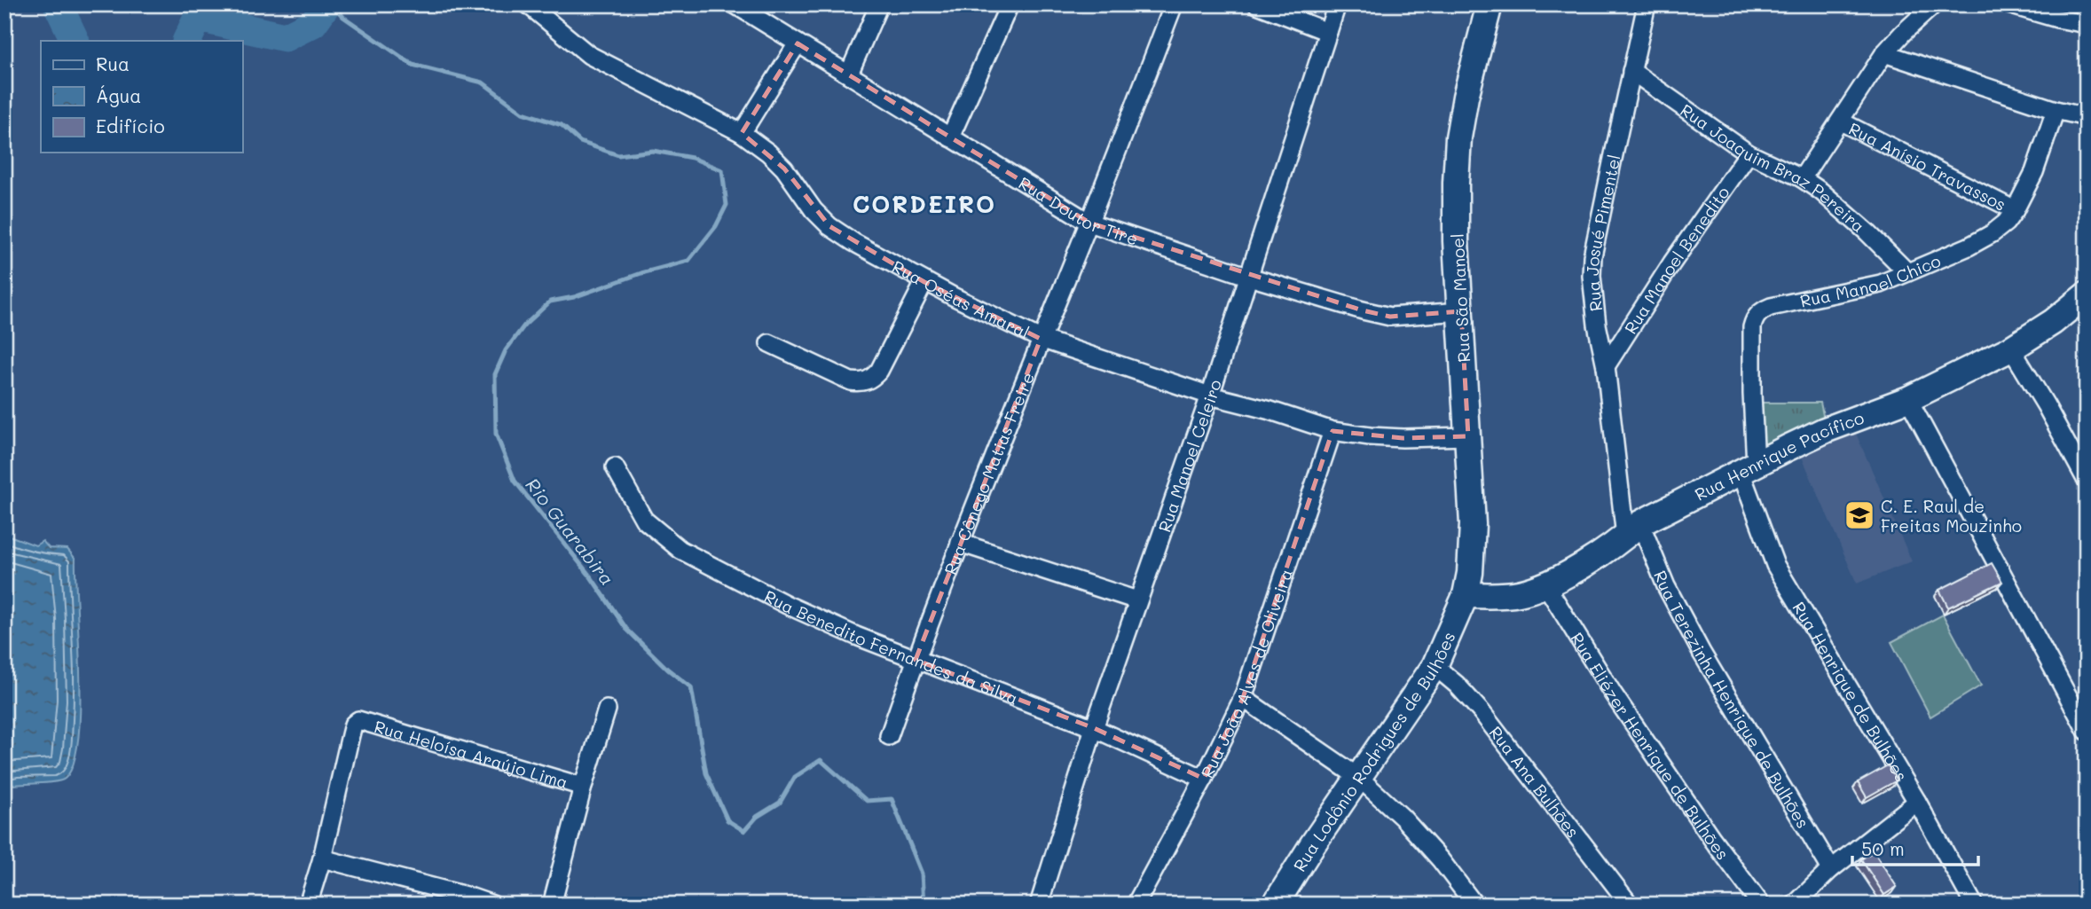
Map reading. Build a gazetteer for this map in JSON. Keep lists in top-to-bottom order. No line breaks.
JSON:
{"streets":{"main road":["Rua São Manoel","Rua Henrique Pacífico","Rua Lodônio Rodrigues de Bulhões"],"street":["Rua Anísio Travassos","Rua Joaquim Braz Pereira","Rua Doutor Tire","Rua Josué Pimentel","Rua Manoel Benedito","Rua Manoel Chico","Rua Oséas Amaral","Rua Manoel Celeiro","Rua Cônego Matias Freire","Rua Benedito Fernandes da Silva","Rua João Alves de Oliveira","Rua Henrique de Bulhões","Rua Terezinha Henrique de Bulhões","Rua Eliézer Henrique de Bulhões","Rua Heloísa Araújo Lima","Rua Ana Bulhões"]},"crossings":[["Rua Anísio Travassos","Rua Manoel Chico"],["Rua Joaquim Braz Pereira","Rua Josué Pimentel"],["Rua Joaquim Braz Pereira","Rua Manoel Benedito"],["Rua Joaquim Braz Pereira","Rua Manoel Chico"],["Rua Doutor Tire","Rua São Manoel"],["Rua Doutor Tire","Rua Manoel Celeiro"],["Rua Doutor Tire","Rua Cônego Matias Freire"],["Rua Josué Pimentel","Rua Manoel Benedito"],["Rua Josué Pimentel","Rua Henrique Pacífico"],["Rua Josué Pimentel","Rua Terezinha Henrique de Bulhões"],["Rua Manoel Chico","Rua Henrique Pacífico"],["Rua Manoel Chico","Rua Henrique de Bulhões"],["Rua São Manoel","Rua Oséas Amaral"],["Rua São Manoel","Rua Henrique Pacífico"],["Rua São Manoel","Rua Lodônio Rodrigues de Bulhões"],["Rua Oséas Amaral","Rua Manoel Celeiro"],["Rua Oséas Amaral","Rua Cônego Matias Freire"],["Rua Oséas Amaral","Rua João Alves de Oliveira"],["Rua Manoel Celeiro","Rua Benedito Fernandes da Silva"],["Rua Henrique Pacífico","Rua Henrique de Bulhões"],["Rua Henrique Pacífico","Rua Terezinha Henrique de Bulhões"],["Rua Henrique Pacífico","Rua Eliézer Henrique de Bulhões"],["Rua Henrique Pacífico","Rua Lodônio Rodrigues de Bulhões"],["Rua Cônego Matias Freire","Rua Benedito Fernandes da Silva"],["Rua Benedito Fernandes da Silva","Rua João Alves de Oliveira"],["Rua Lodônio Rodrigues de Bulhões","Rua Ana Bulhões"]],"districts":["CORDEIRO"],"water":["Rio Guarabira"],"places":{"school or university":["C. E. Raul de Freitas Mouzinho"]},"legend":["Rua","Água","Edifício"],"scale_bar":"50 m"}
